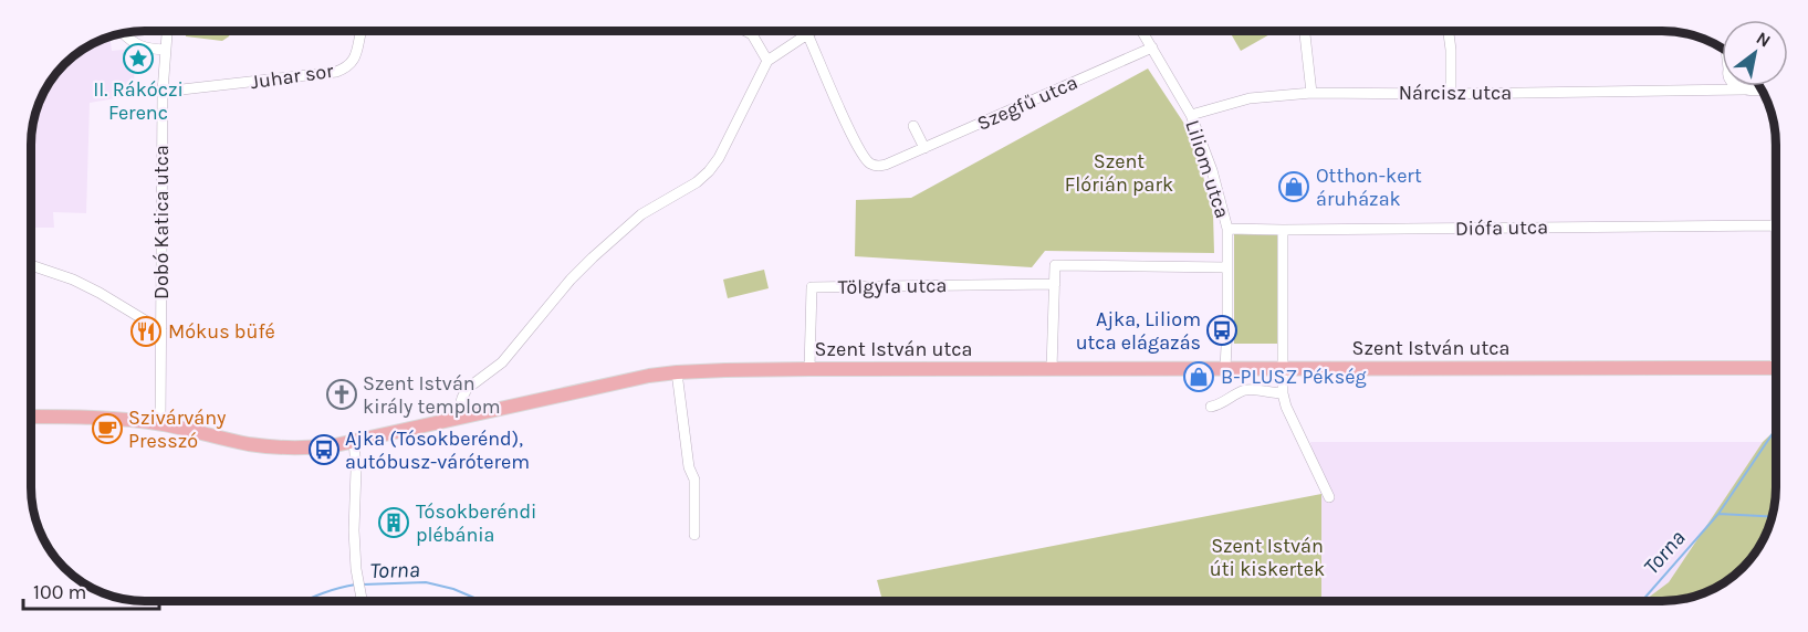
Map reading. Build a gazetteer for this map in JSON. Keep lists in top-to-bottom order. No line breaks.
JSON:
{"streets":{"main road":["Szent István utca"],"street":["Juhar sor","Nárcisz utca","Szegfű utca","Liliom utca","Dobó Katica utca","Diófa utca","Tölgyfa utca"]},"crossings":[["Juhar sor","Dobó Katica utca"],["Nárcisz utca","Liliom utca"],["Szegfű utca","Liliom utca"],["Liliom utca","Diófa utca"],["Liliom utca","Szent István utca"],["Dobó Katica utca","Szent István utca"],["Tölgyfa utca","Szent István utca"]],"water":["Torna"],"parks":["Szent Flórián park","Szent István úti kiskertek"],"places":{"place":["II. Rákóczi Ferenc"],"shop":["Otthon-kert áruházak","B-PLUSZ Pékség"],"bus stop":["Ajka, Liliom utca elágazás","Ajka (Tósokberénd), autóbusz-váróterem"],"restaurant":["Mókus büfé"],"church":["Szent István király templom"],"cafe":["Szivárvány Presszó"],"building":["Tósokberéndi plébánia"]},"scale_bar":"100 m","north":"top right"}
